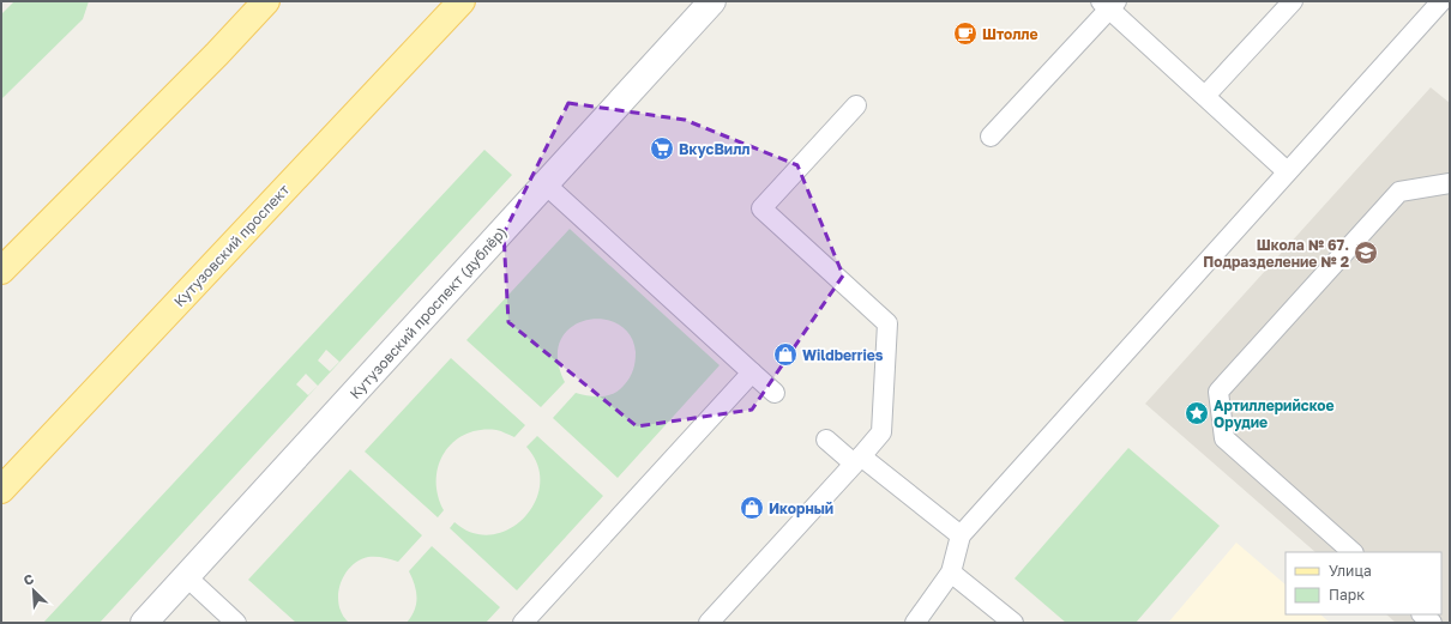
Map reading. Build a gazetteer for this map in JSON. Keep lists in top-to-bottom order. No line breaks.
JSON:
{"streets":{"main road":["Кутузовский проспект"],"street":["Кутузовский проспект (дублёр)"]},"places":{"cafe":["Штолле"],"supermarket":["ВкусВилл"],"school or university":["Школа № 67. Подразделение № 2"],"shop":["Wildberries","Икорный"],"place":["Артиллерийское Орудие"]},"legend":["Улица","Парк"],"north":"top left"}
